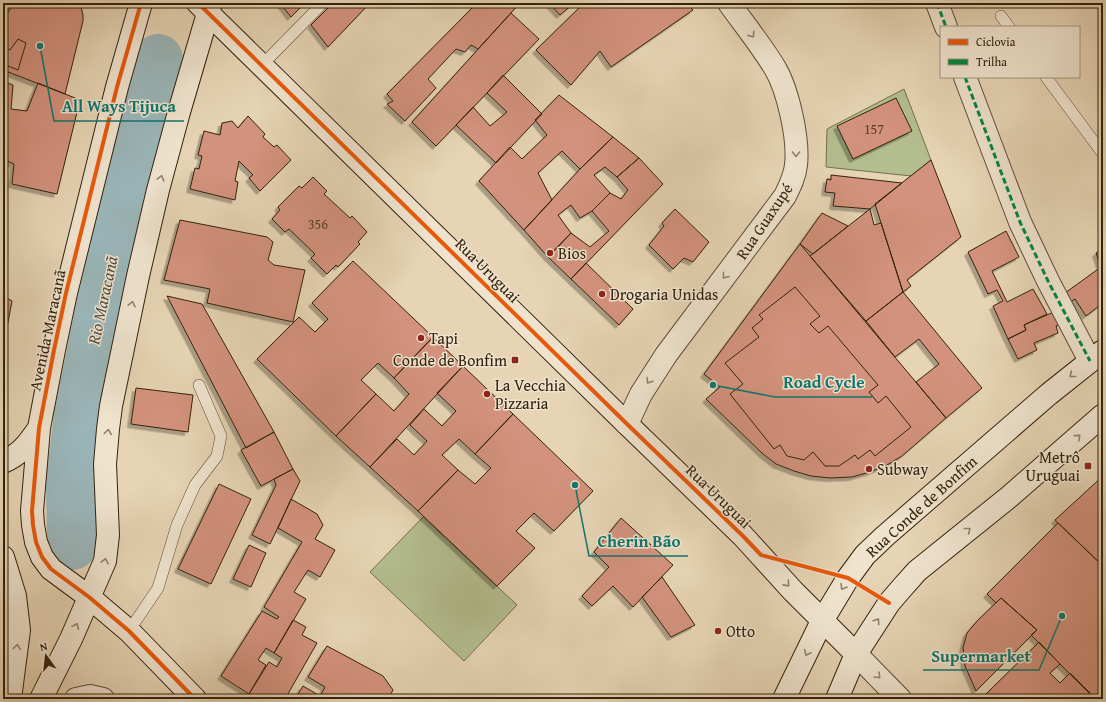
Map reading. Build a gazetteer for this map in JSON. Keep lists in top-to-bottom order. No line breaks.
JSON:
{"streets":{"street":["Rua Guaxupé","Rua Uruguai","Avenida Maracanã","Rua Conde de Bonfim"]},"crossings":[["Rua Guaxupé","Rua Uruguai"],["Rua Uruguai","Rua Conde de Bonfim"]],"one_way":["Rua Guaxupé"],"water":["Rio Maracanã"],"places":{"other":["All Ways Tijuca","Bios","Drogaria Unidas","Tapi","Road Cycle","La Vecchia Pizzaria","Subway","Cherin Bão","Supermarket","Otto"],"transit":["Conde de Bonfim","Metrô Uruguai"]},"house_numbers":["157","356"],"legend":["Ciclovia","Trilha"],"north":"top"}
